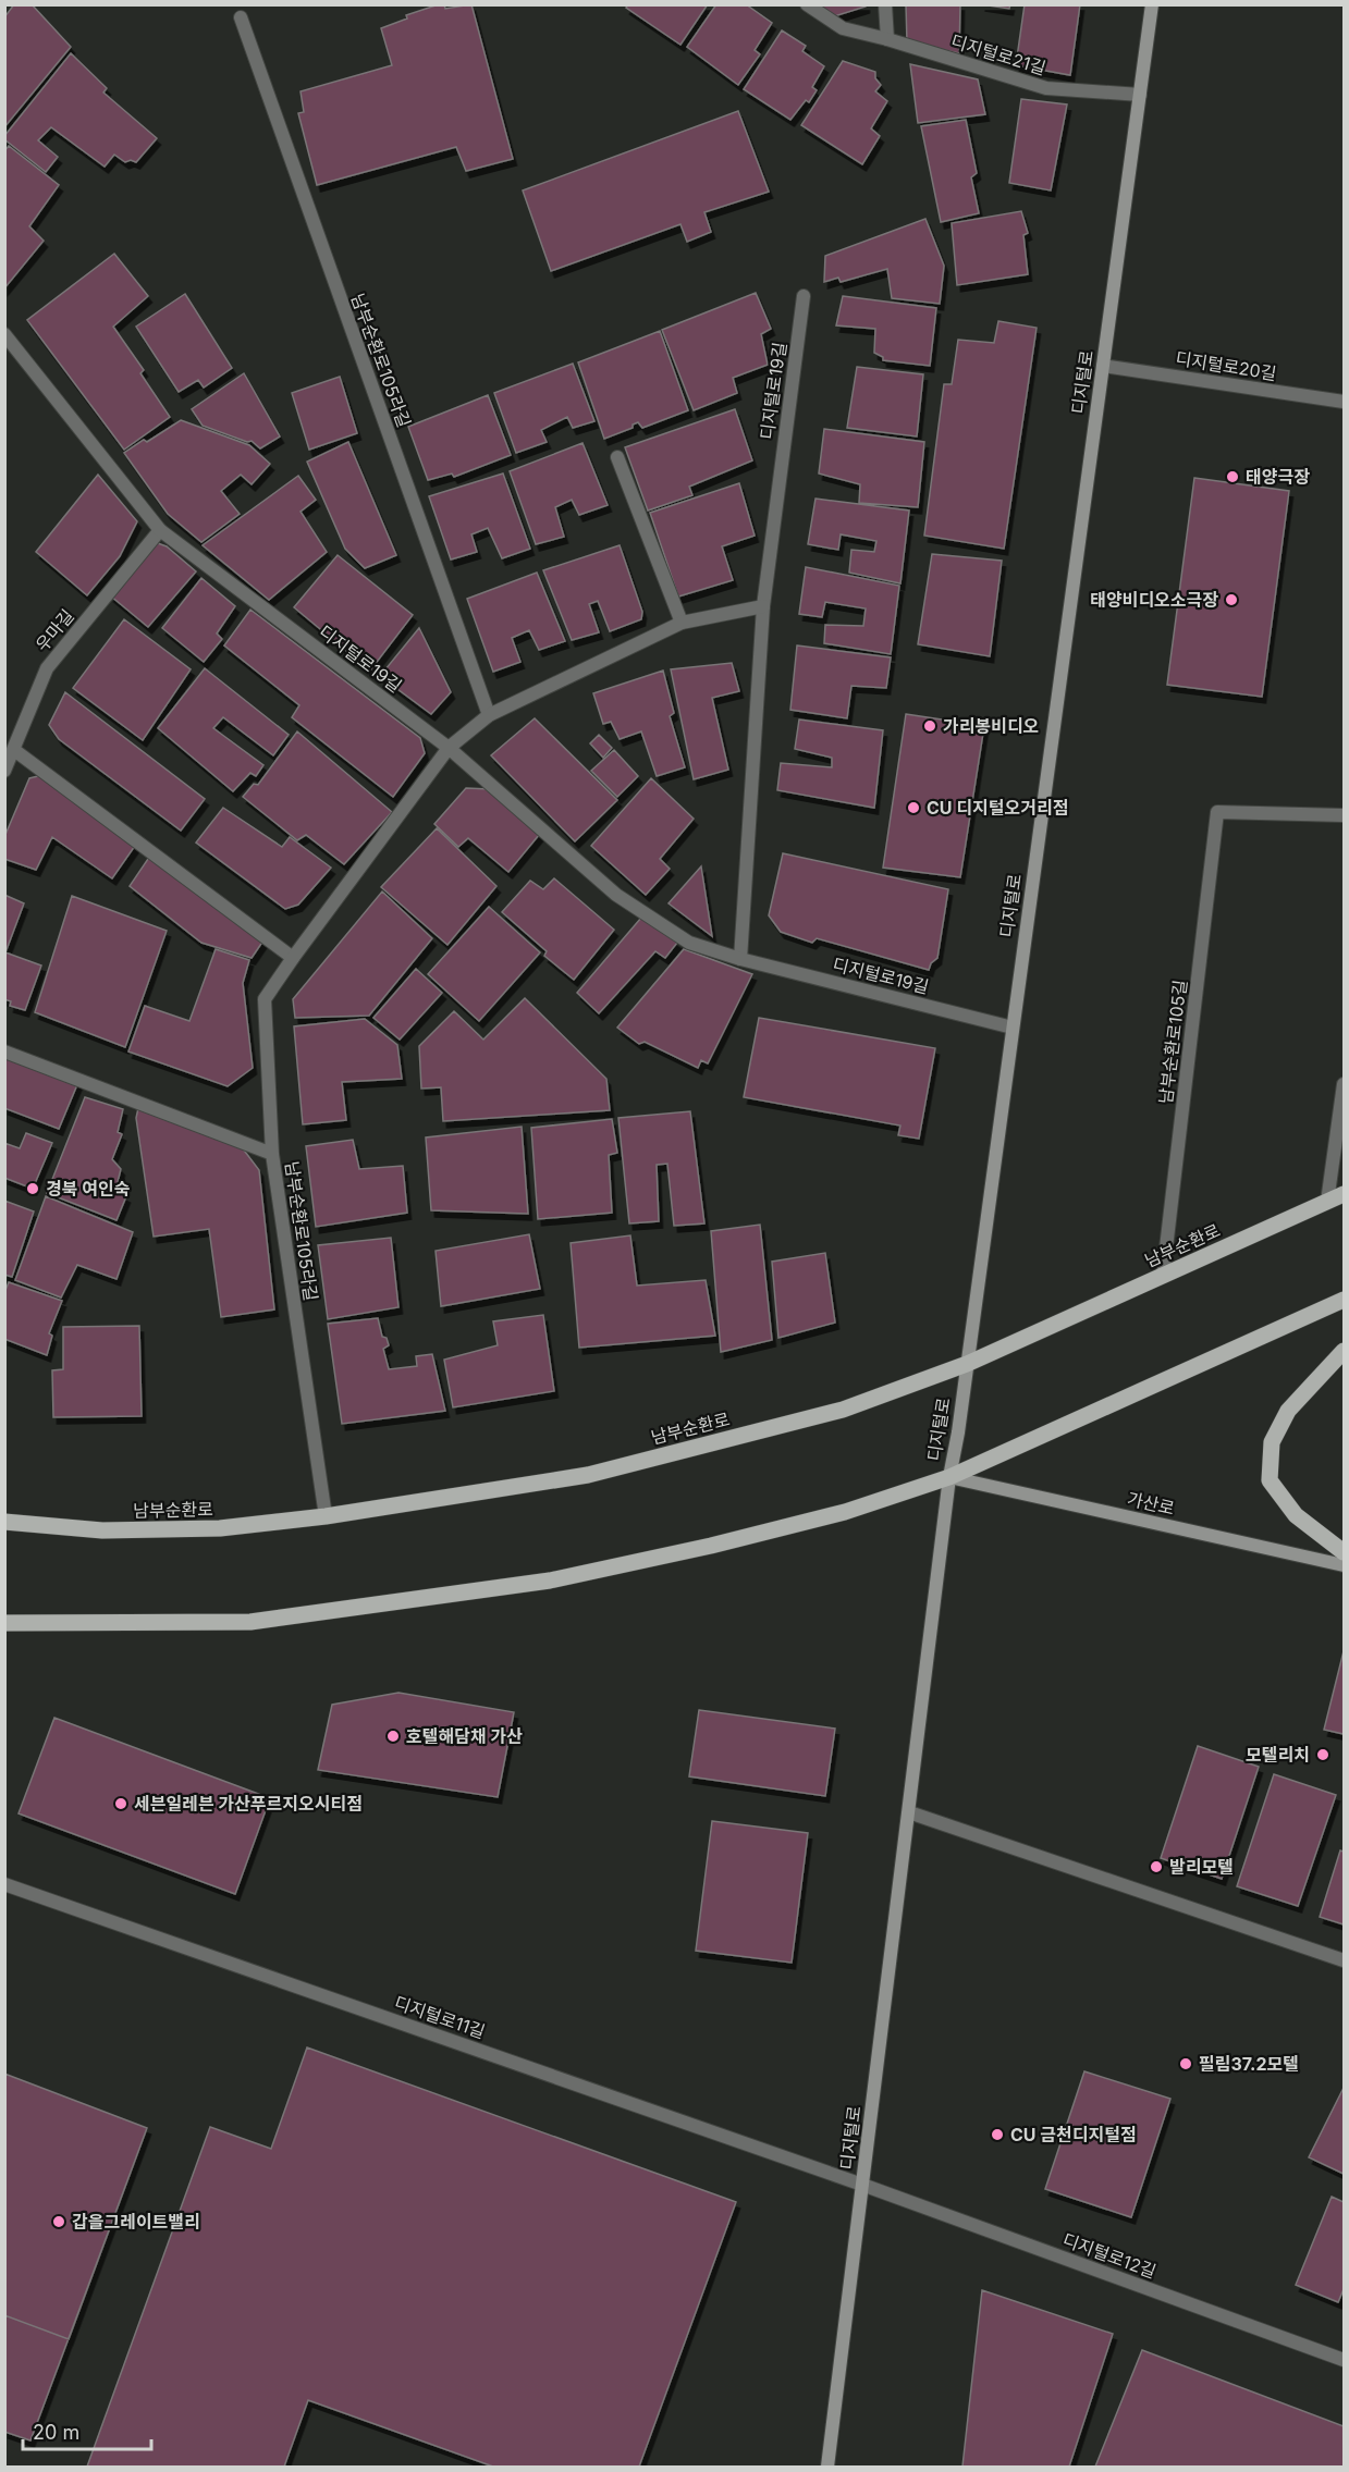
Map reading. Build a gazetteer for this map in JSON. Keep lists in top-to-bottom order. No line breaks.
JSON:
{"streets":{"main road":["디지털로","남부순환로","가산로"],"street":["디지털로21길","남부순환로105라길","디지털로20길","디지털로19길","우마길","남부순환로105길","디지털로11길","디지털로12길"]},"crossings":[["디지털로21길","디지털로"],["남부순환로105라길","디지털로19길"],["남부순환로105라길","남부순환로"],["디지털로20길","디지털로"],["디지털로","디지털로19길"],["디지털로","남부순환로"],["디지털로","가산로"],["디지털로","디지털로11길"],["디지털로","디지털로12길"],["디지털로19길","우마길"],["남부순환로105길","남부순환로"],["디지털로11길","디지털로12길"]],"places":["태양극장","태양비디오소극장","가리봉비디오","CU 디지털오거리점","경북 여인숙","호텔해담채 가산","모텔리치","세븐일레븐 가산푸르지오시티점","발리모텔","필림37.2모텔","CU 금천디지털점","갑을그레이트밸리"],"scale_bar":"20 m"}
